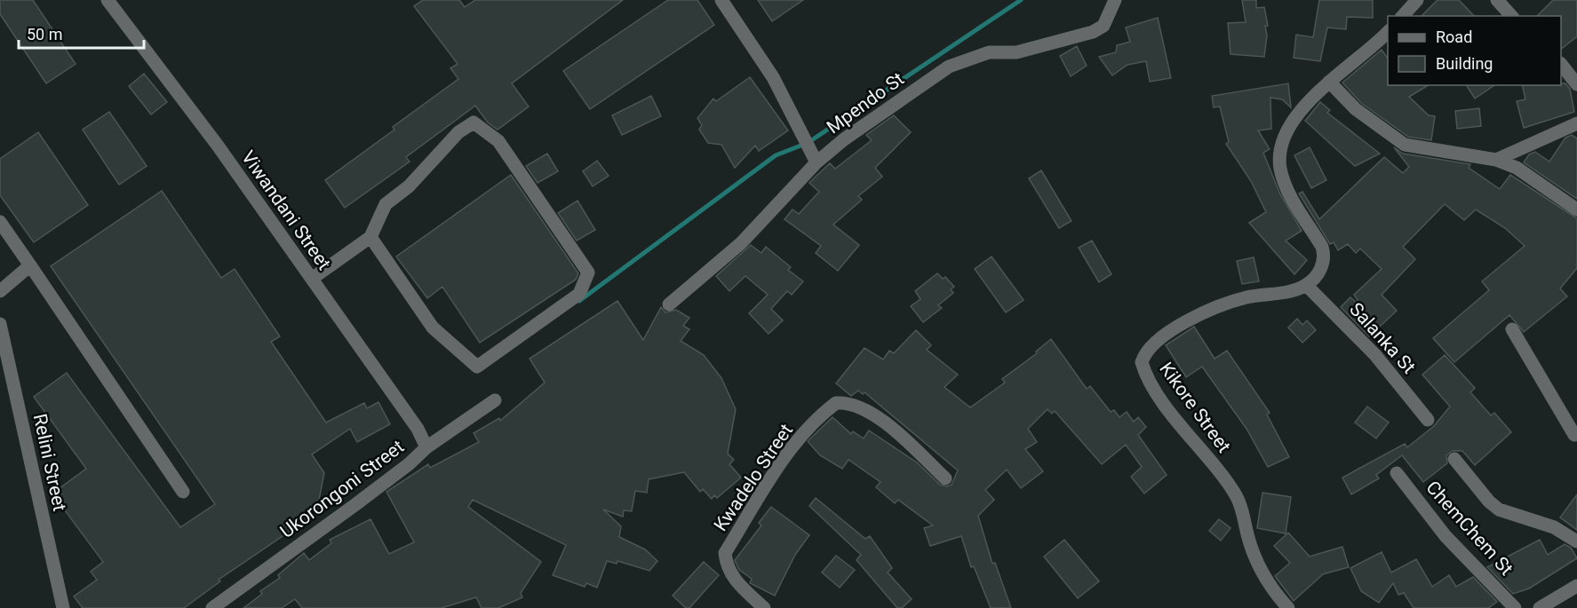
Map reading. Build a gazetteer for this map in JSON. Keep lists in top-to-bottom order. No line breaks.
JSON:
{"streets":{"street":["Mpendo St","Viwandani Street","Salanka St","Kikore Street","Relini Street","Kwadelo Street","Ukorongoni Street","ChemChem St"]},"crossings":[["Viwandani Street","Ukorongoni Street"],["Salanka St","Kikore Street"]],"legend":["Road","Building"],"scale_bar":"50 m"}
